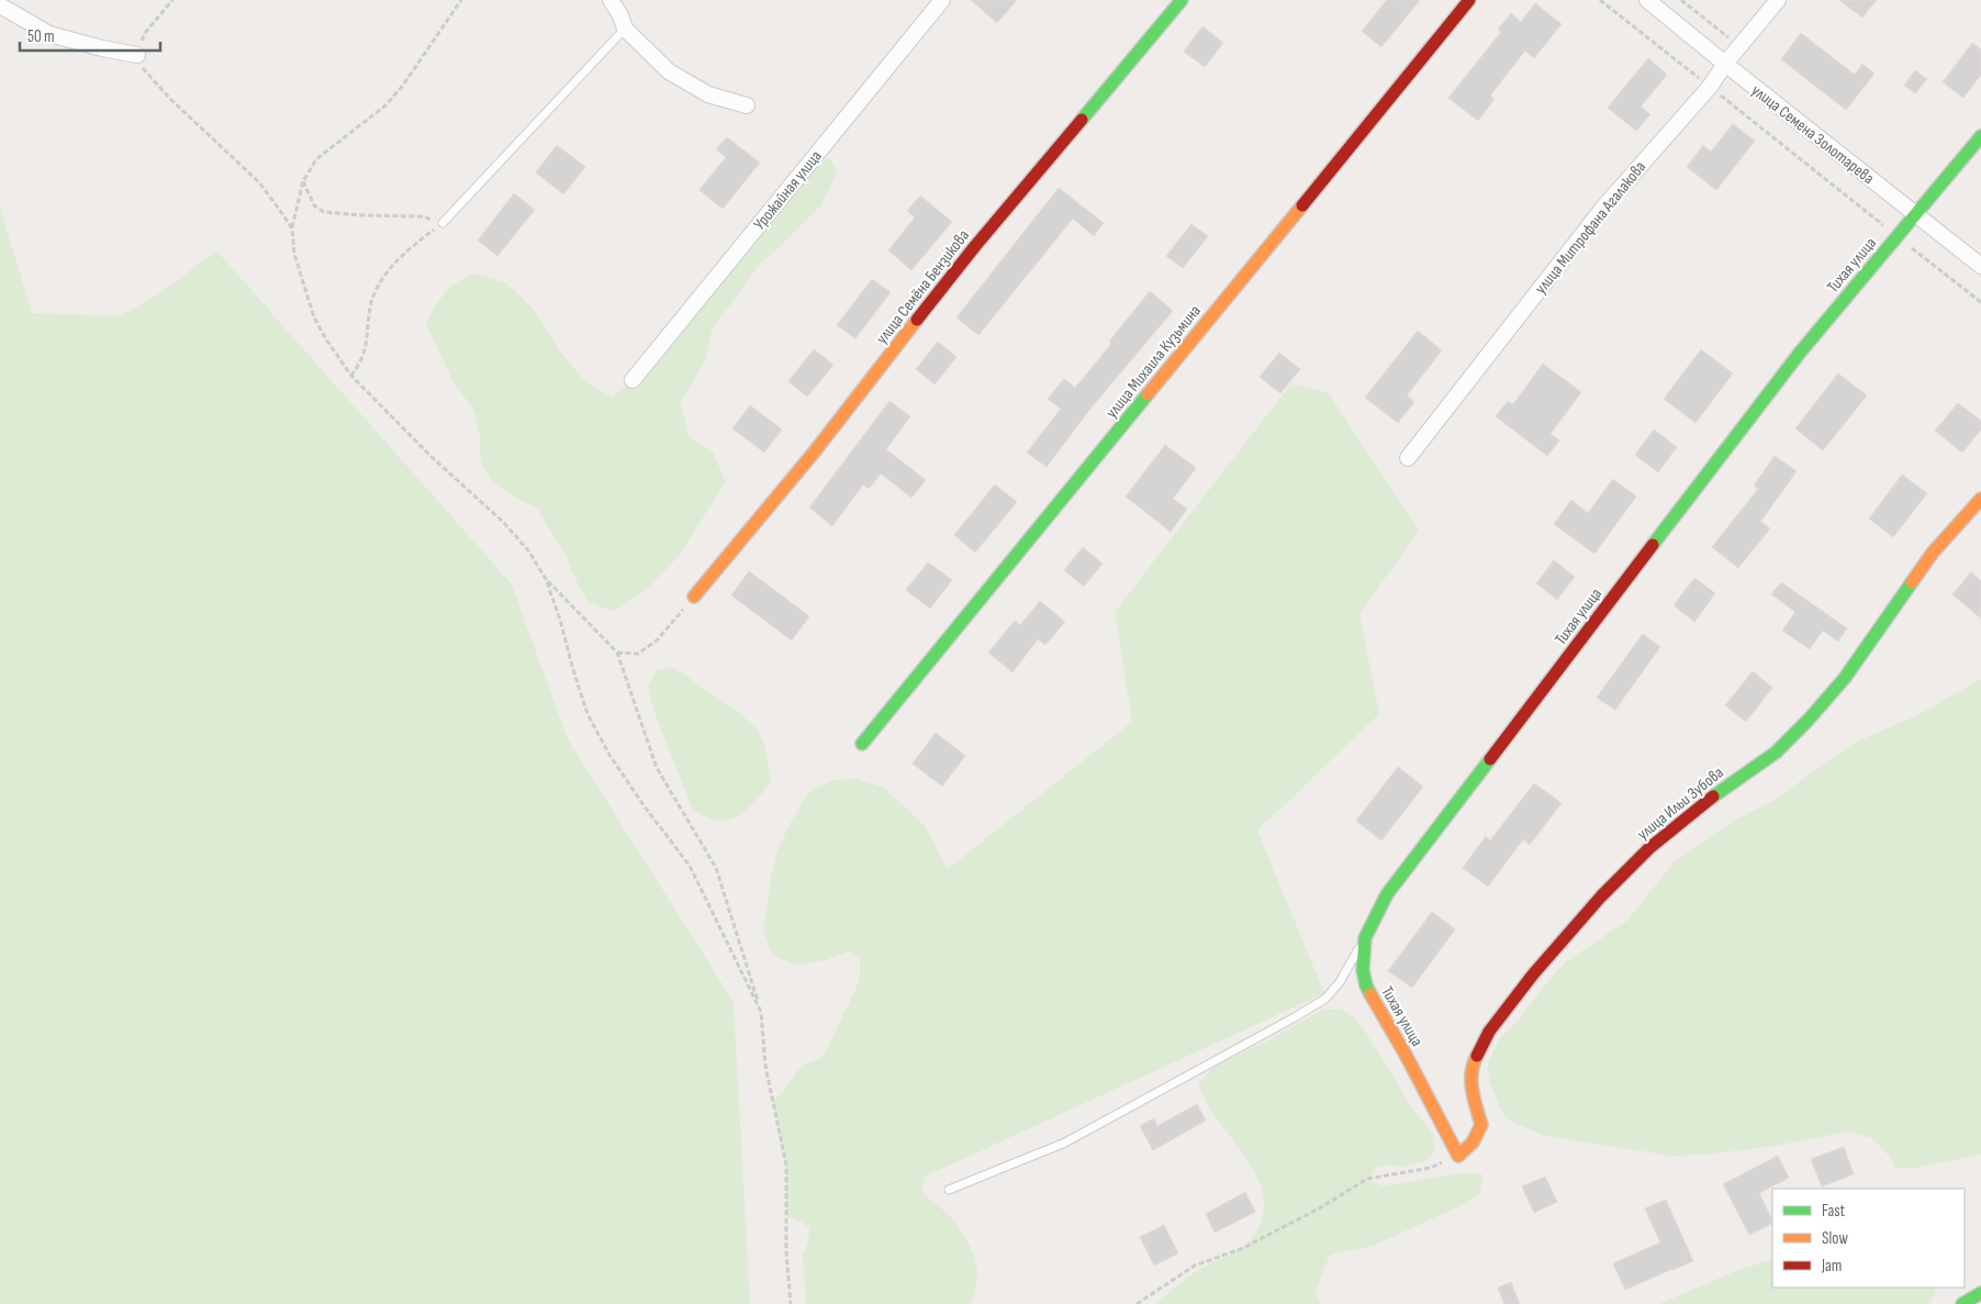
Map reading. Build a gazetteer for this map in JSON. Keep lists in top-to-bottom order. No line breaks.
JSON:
{"streets":{"street":["улица Семена Золотарева","Урожайная улица","улица Митрофана Агалакова","Тихая улица","улица Семёна Бензикова","улица Михаила Кузьмина","улица Ильи Зубова"]},"crossings":[["улица Семена Золотарева","улица Митрофана Агалакова"],["улица Семена Золотарева","Тихая улица"],["Тихая улица","улица Ильи Зубова"]],"legend":["Fast","Slow","Jam"],"scale_bar":"50 m"}
